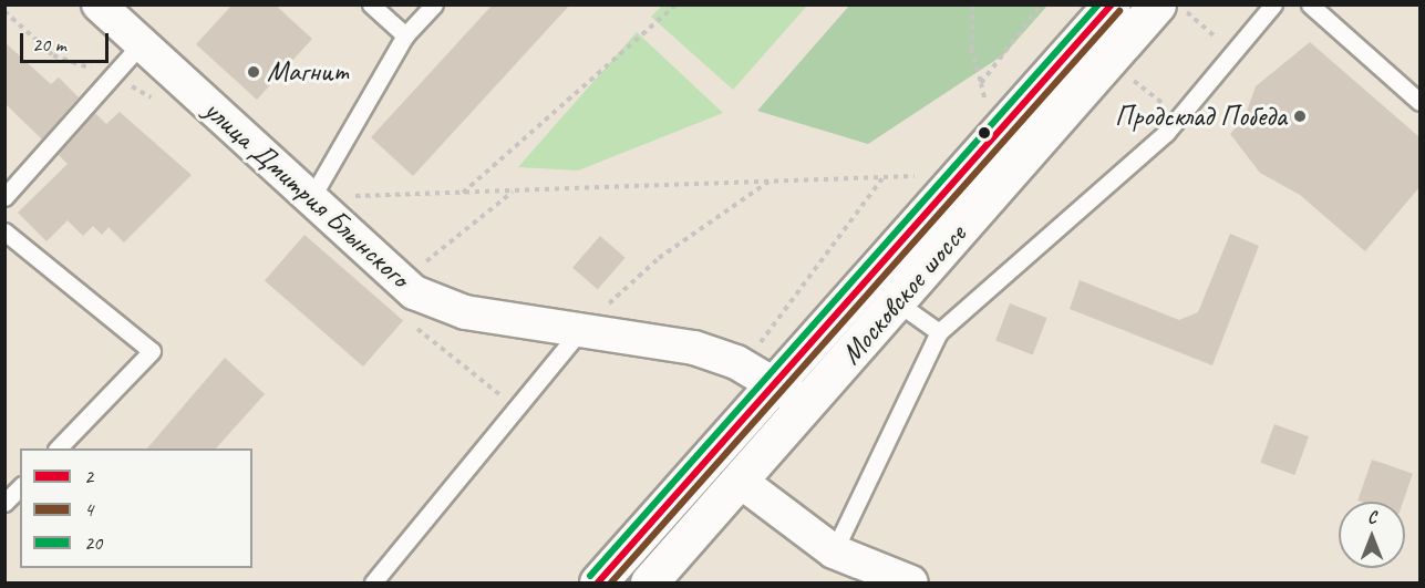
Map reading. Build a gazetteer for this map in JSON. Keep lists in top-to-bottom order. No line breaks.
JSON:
{"streets":{"main road":["Московское шоссе"],"street":["улица Дмитрия Блынского"]},"crossings":[["улица Дмитрия Блынского","Московское шоссе"]],"places":["Магнит","Продсклад Победа"],"lines":["transit line 2","transit line 20","transit line 4"],"legend":["2","4","20"],"scale_bar":"20 m","north":"top"}
